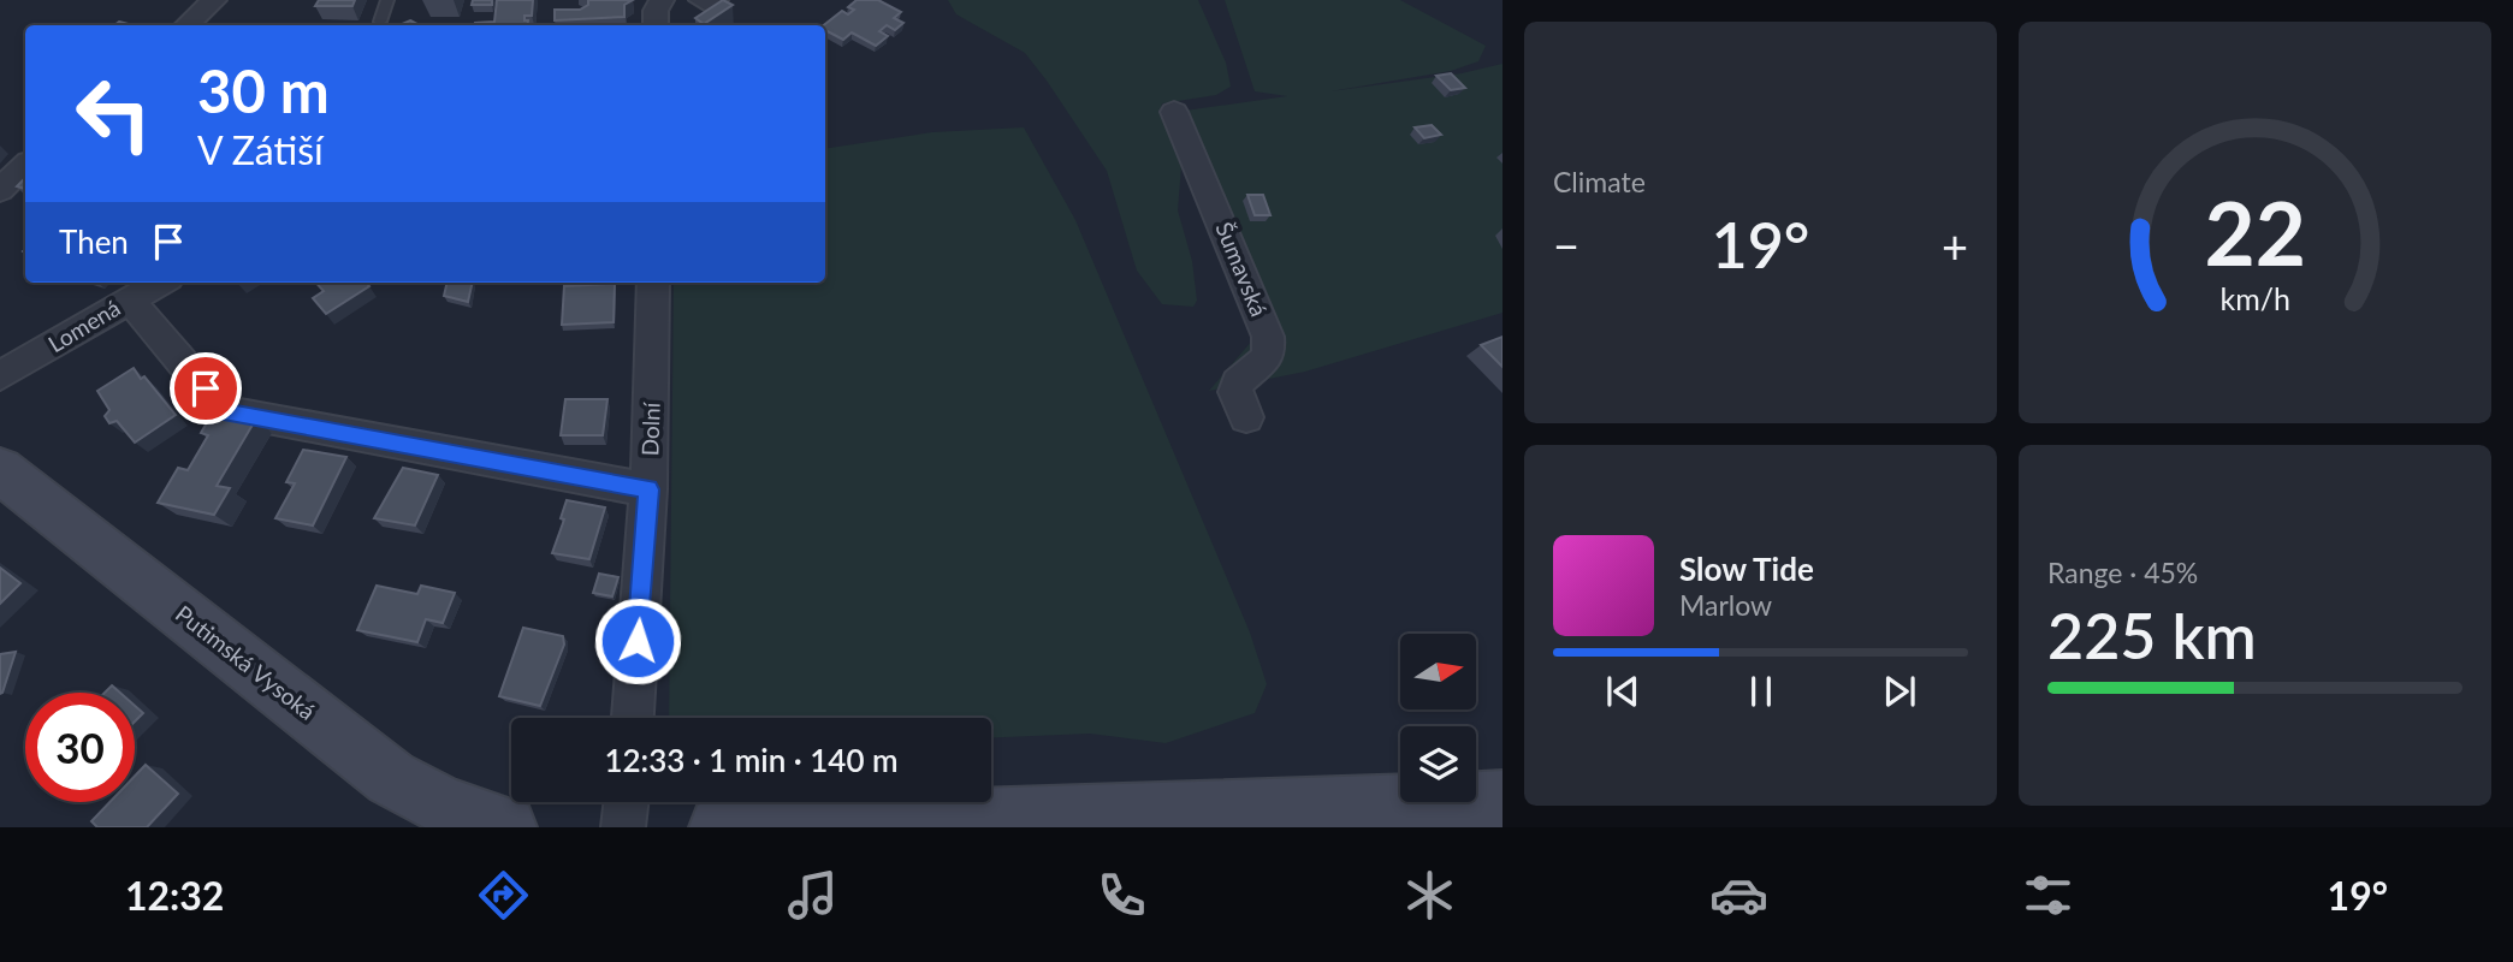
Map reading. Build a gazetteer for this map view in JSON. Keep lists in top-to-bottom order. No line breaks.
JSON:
{"streets":{"main road":["Putimská Vysoká"],"street":["Šumavská","Lomená","Dolní"]},"north":"right","page":{"tile":["Climate",["Range · 45%","225 km"]],"turn":["30 m","V Zátiší"],"then":"Then","heat":["−","19°","+"],"song":["Slow Tide","Marlow"],"limit":"30","trip":"12:33 · 1 min · 140 m","tabs":["12:32","19°"],"gauge":["22","km/h"]}}
